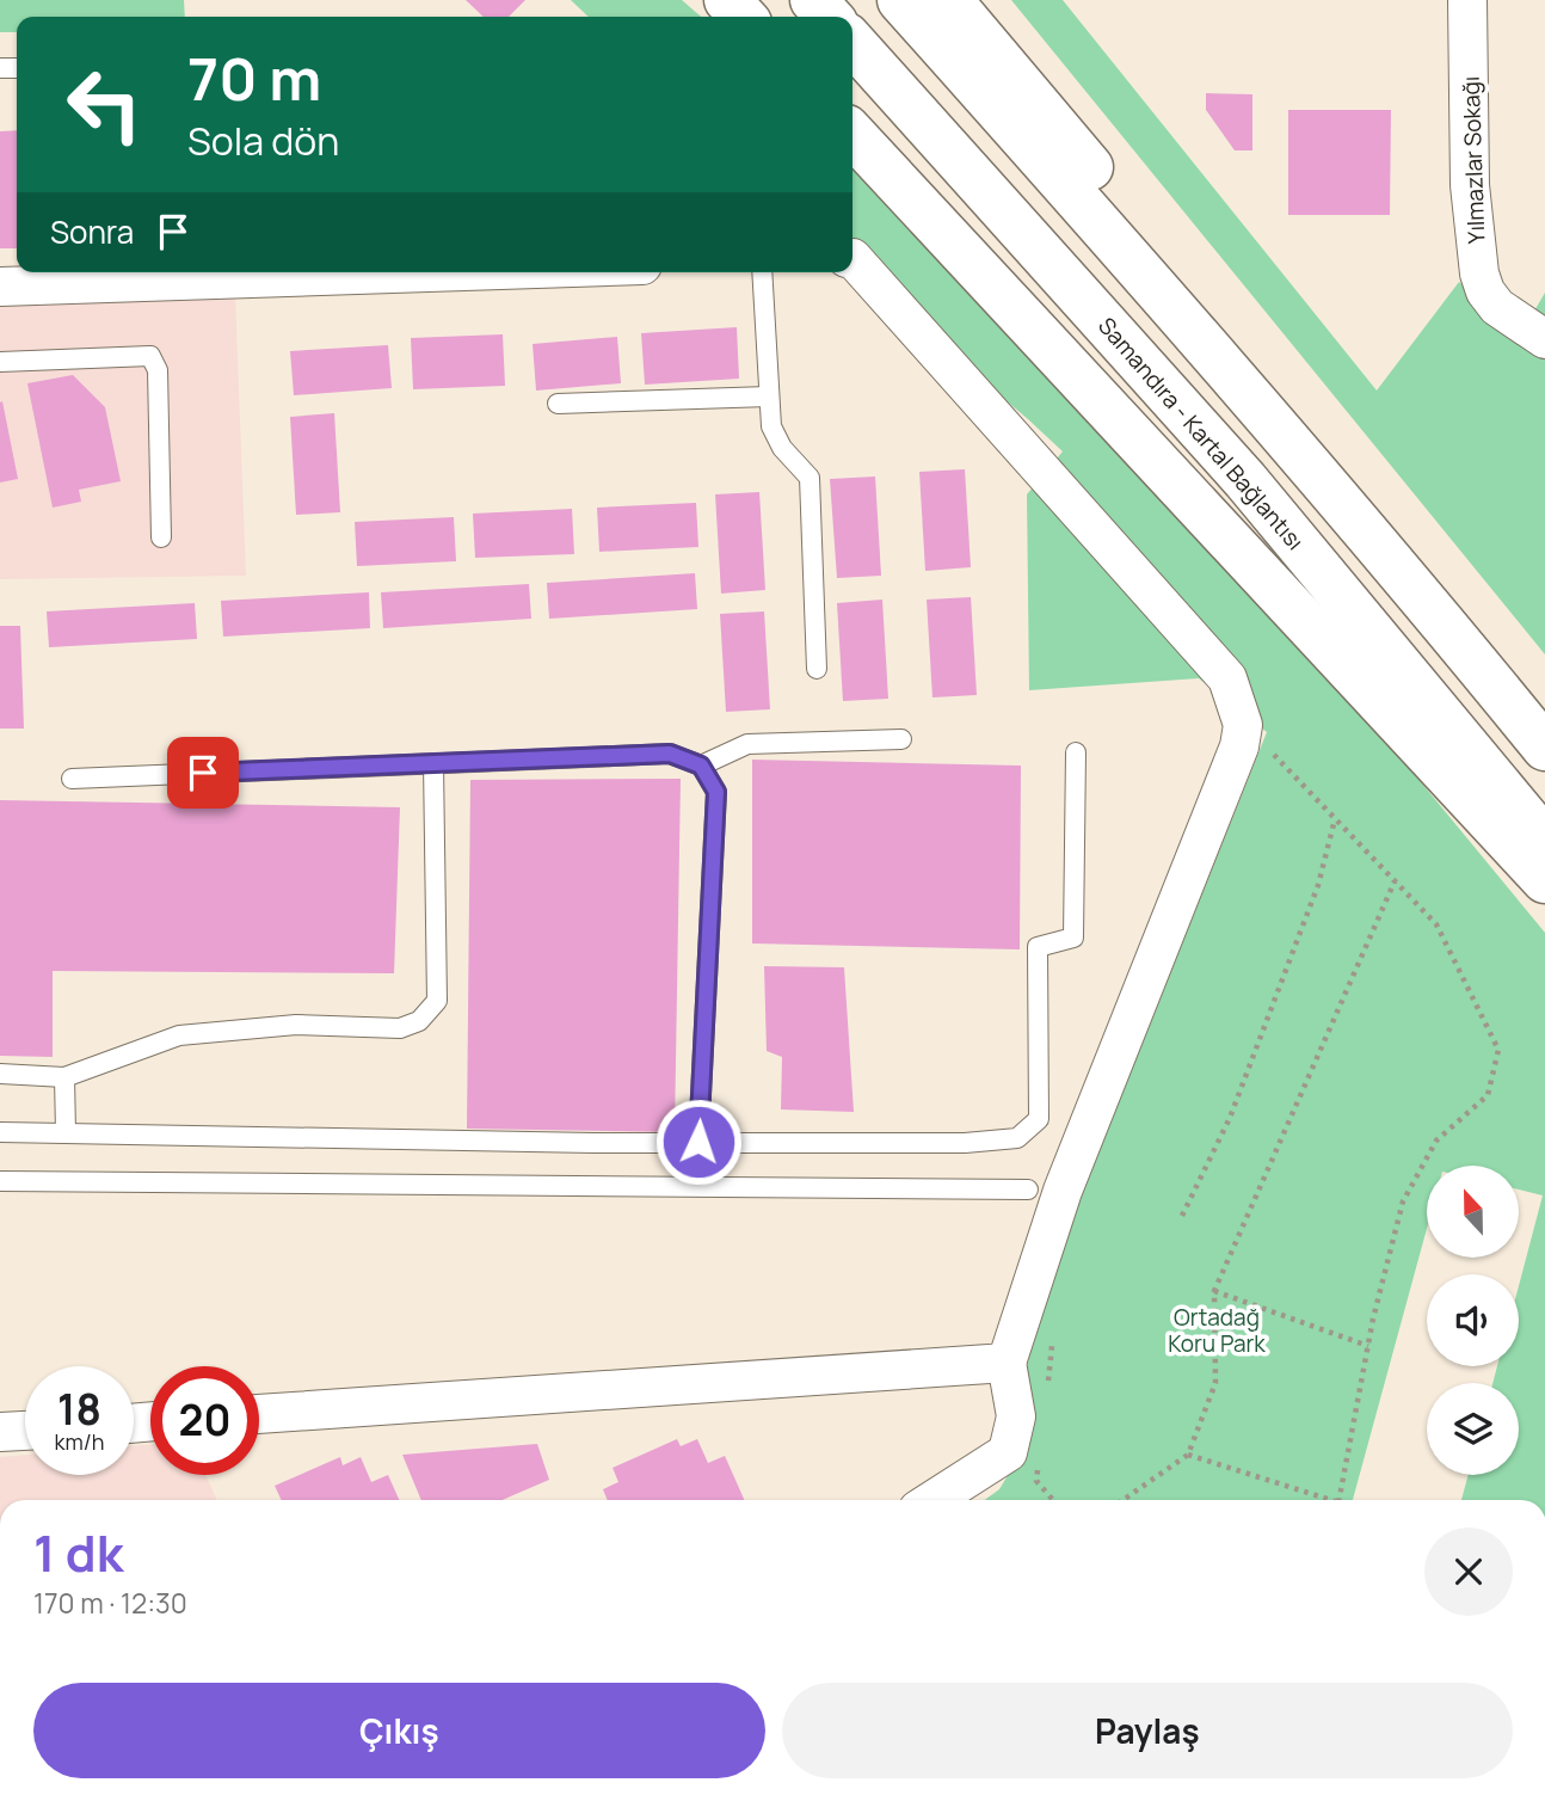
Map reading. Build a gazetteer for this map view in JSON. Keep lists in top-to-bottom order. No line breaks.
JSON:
{"streets":{"main road":["Samandıra - Kartal Bağlantısı"],"street":["Yılmazlar Sokağı"]},"parks":["Ortadağ Koru Park"],"north":"top","page":{"turn":["70 m","Sola dön"],"then":"Sonra","speed":"18 km/h","limit":"20","heading":["1 dk","170 m · 12:30"],"buttons":["Çıkış","Paylaş"]}}
